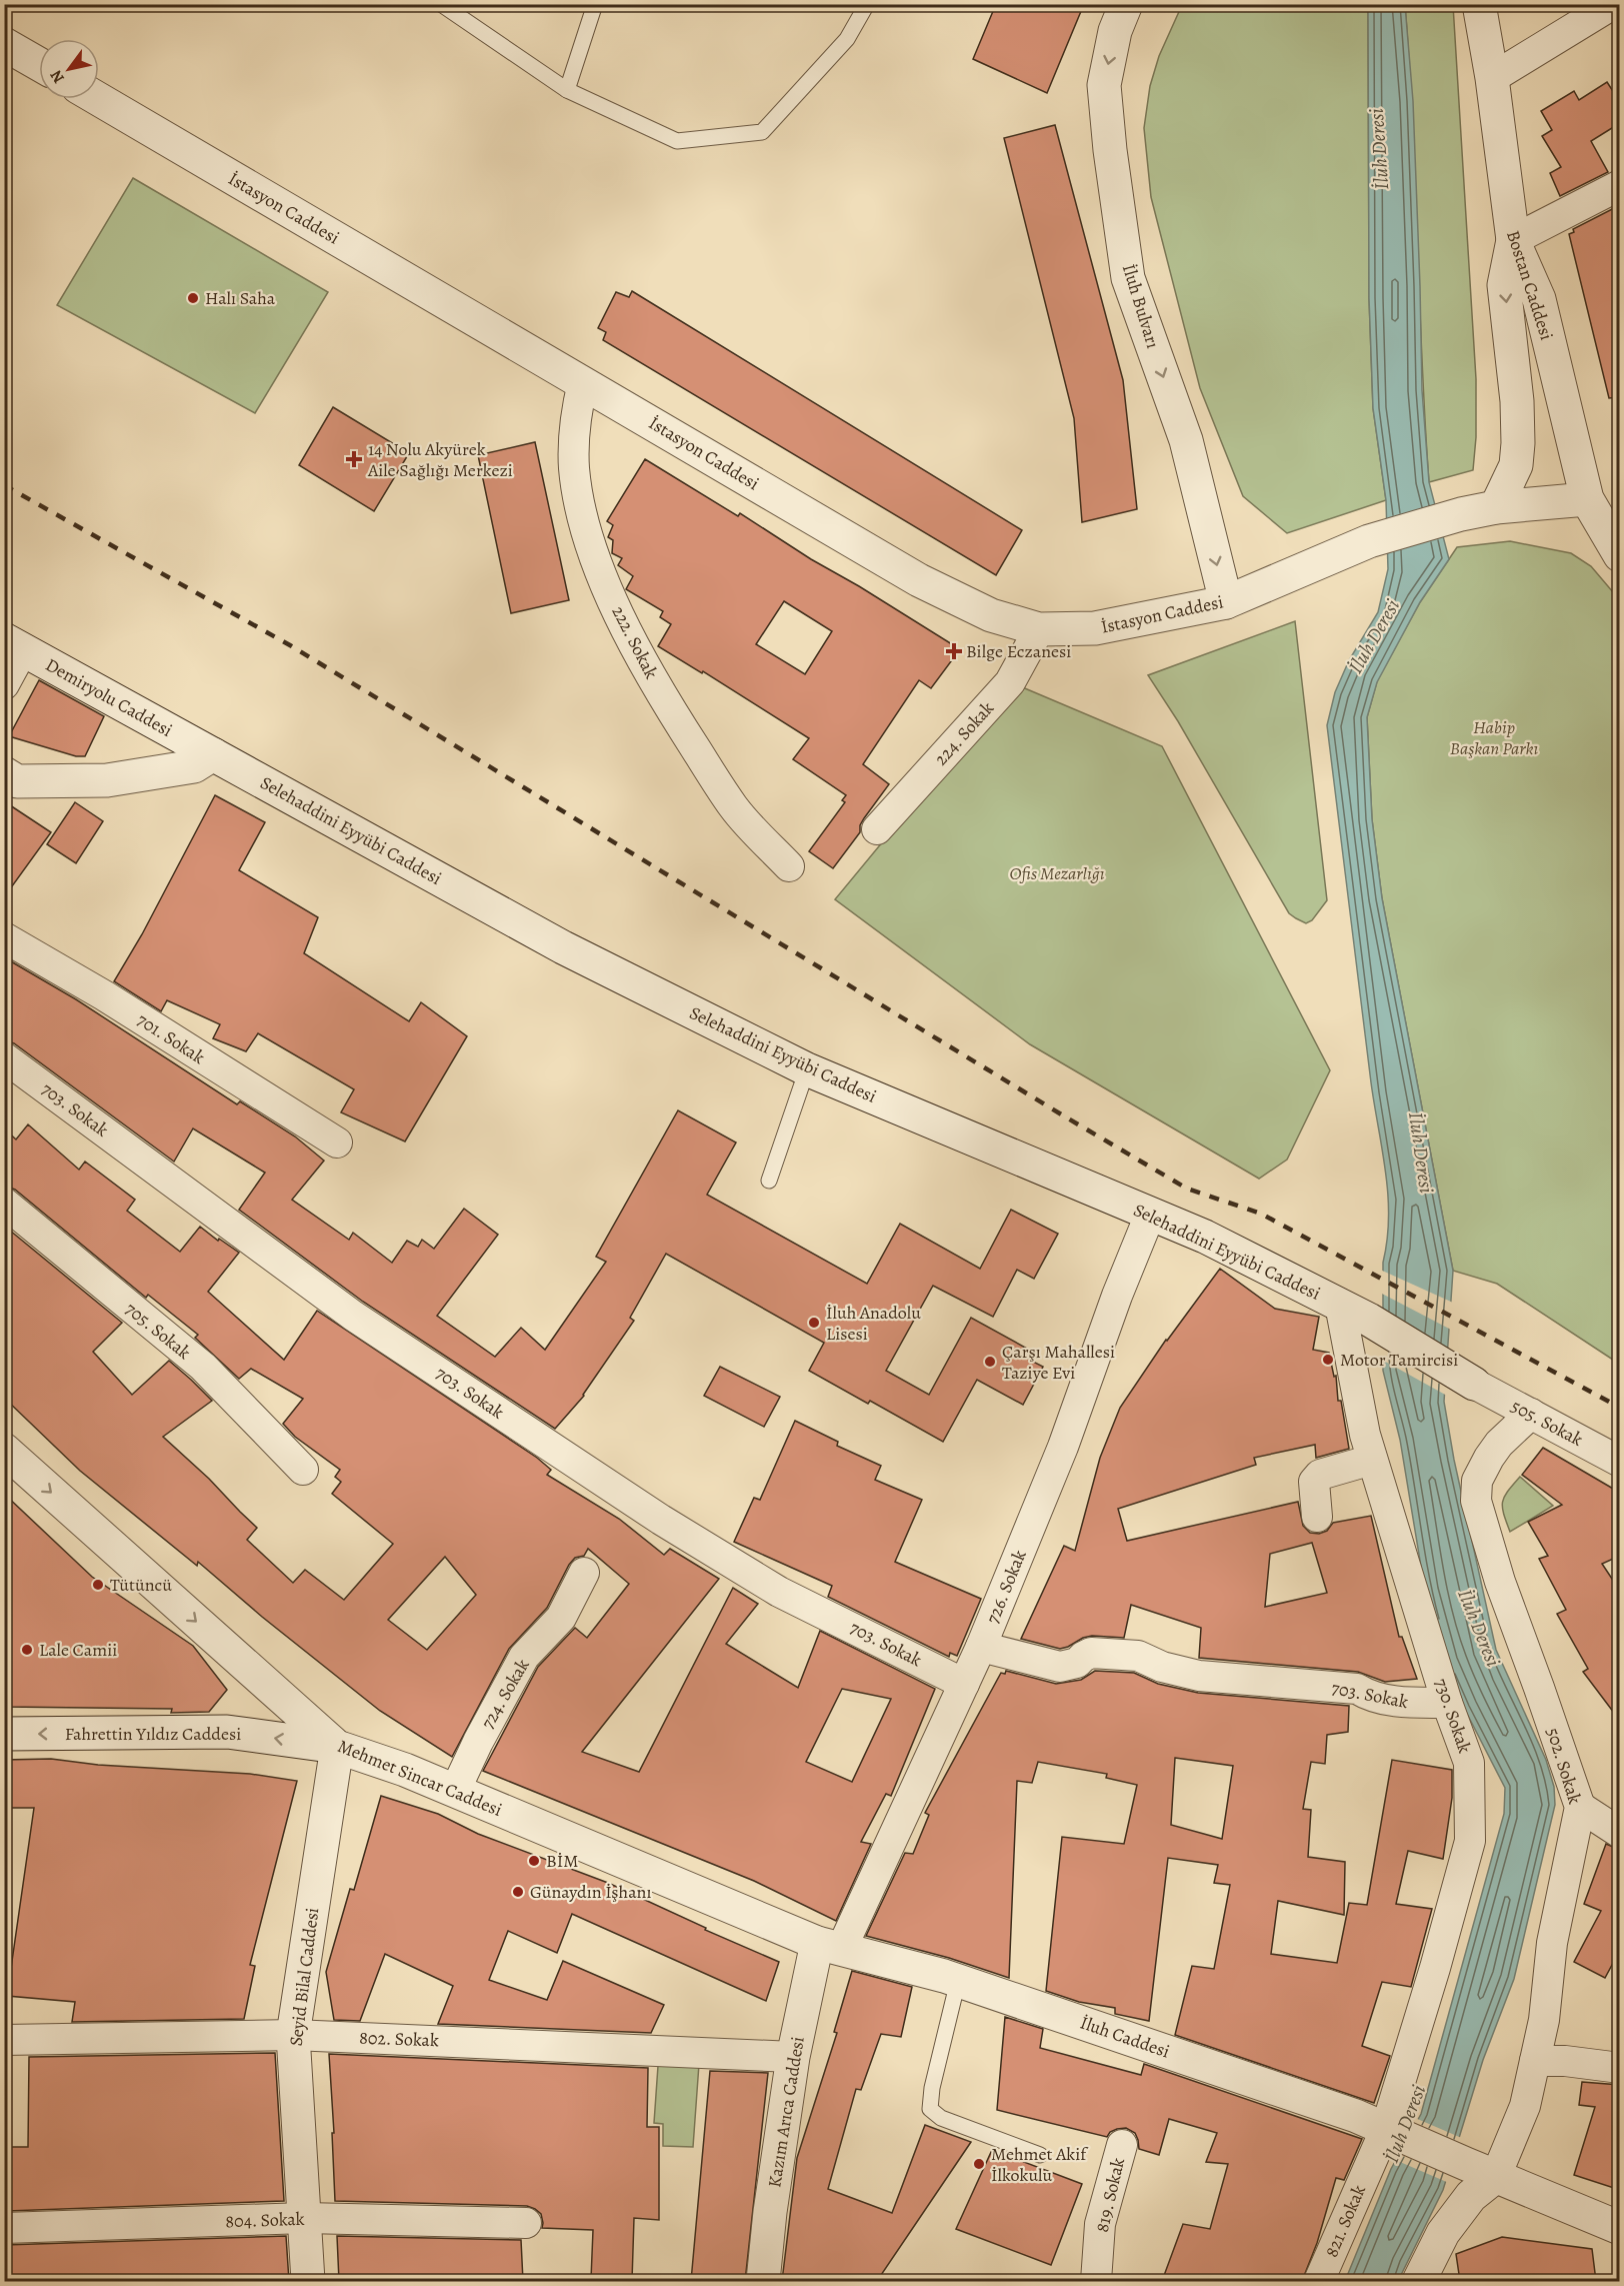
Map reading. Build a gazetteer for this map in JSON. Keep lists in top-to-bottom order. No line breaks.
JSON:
{"streets":{"street":["İstasyon Caddesi","Bostan Caddesi","İluh Bulvarı","222. Sokak","Demiryolu Caddesi","224. Sokak","Selehaddini Eyyübi Caddesi","701. Sokak","703. Sokak","705. Sokak","505. Sokak","726. Sokak","724. Sokak","730. Sokak","Fahrettin Yıldız Caddesi","502. Sokak","Mehmet Sincar Caddesi","Seyid Bilal Caddesi","İluh Caddesi","802. Sokak","Kazım Arıca Caddesi","819. Sokak","804. Sokak","821. Sokak"]},"crossings":[["İstasyon Caddesi","Bostan Caddesi"],["İstasyon Caddesi","İluh Bulvarı"],["İstasyon Caddesi","222. Sokak"],["İstasyon Caddesi","224. Sokak"],["Demiryolu Caddesi","Selehaddini Eyyübi Caddesi"],["Selehaddini Eyyübi Caddesi","505. Sokak"],["Selehaddini Eyyübi Caddesi","726. Sokak"],["Selehaddini Eyyübi Caddesi","730. Sokak"],["703. Sokak","726. Sokak"],["703. Sokak","730. Sokak"],["505. Sokak","502. Sokak"],["726. Sokak","Mehmet Sincar Caddesi"],["726. Sokak","İluh Caddesi"],["726. Sokak","Kazım Arıca Caddesi"],["724. Sokak","Mehmet Sincar Caddesi"],["730. Sokak","İluh Caddesi"],["730. Sokak","821. Sokak"],["Fahrettin Yıldız Caddesi","Mehmet Sincar Caddesi"],["Fahrettin Yıldız Caddesi","Seyid Bilal Caddesi"],["502. Sokak","İluh Caddesi"],["Mehmet Sincar Caddesi","Seyid Bilal Caddesi"],["Mehmet Sincar Caddesi","İluh Caddesi"],["Mehmet Sincar Caddesi","Kazım Arıca Caddesi"],["Seyid Bilal Caddesi","802. Sokak"],["Seyid Bilal Caddesi","804. Sokak"],["İluh Caddesi","Kazım Arıca Caddesi"],["İluh Caddesi","821. Sokak"],["802. Sokak","Kazım Arıca Caddesi"]],"one_way":["İluh Bulvarı","Fahrettin Yıldız Caddesi","Mehmet Sincar Caddesi"],"water":["İluh Deresi"],"parks":["Habip Başkan Parkı","Ofis Mezarlığı"],"places":{"other":["Halı Saha","İluh Anadolu Lisesi","Motor Tamircisi","Çarşı Mahallesi Taziye Evi","Tütüncü","Lale Camii","BİM","Günaydın İşhanı","Mehmet Akif İlkokulu"],"health":["14 Nolu Akyürek Aile Sağlığı Merkezi","Bilge Eczanesi"]},"north":"bottom left"}
